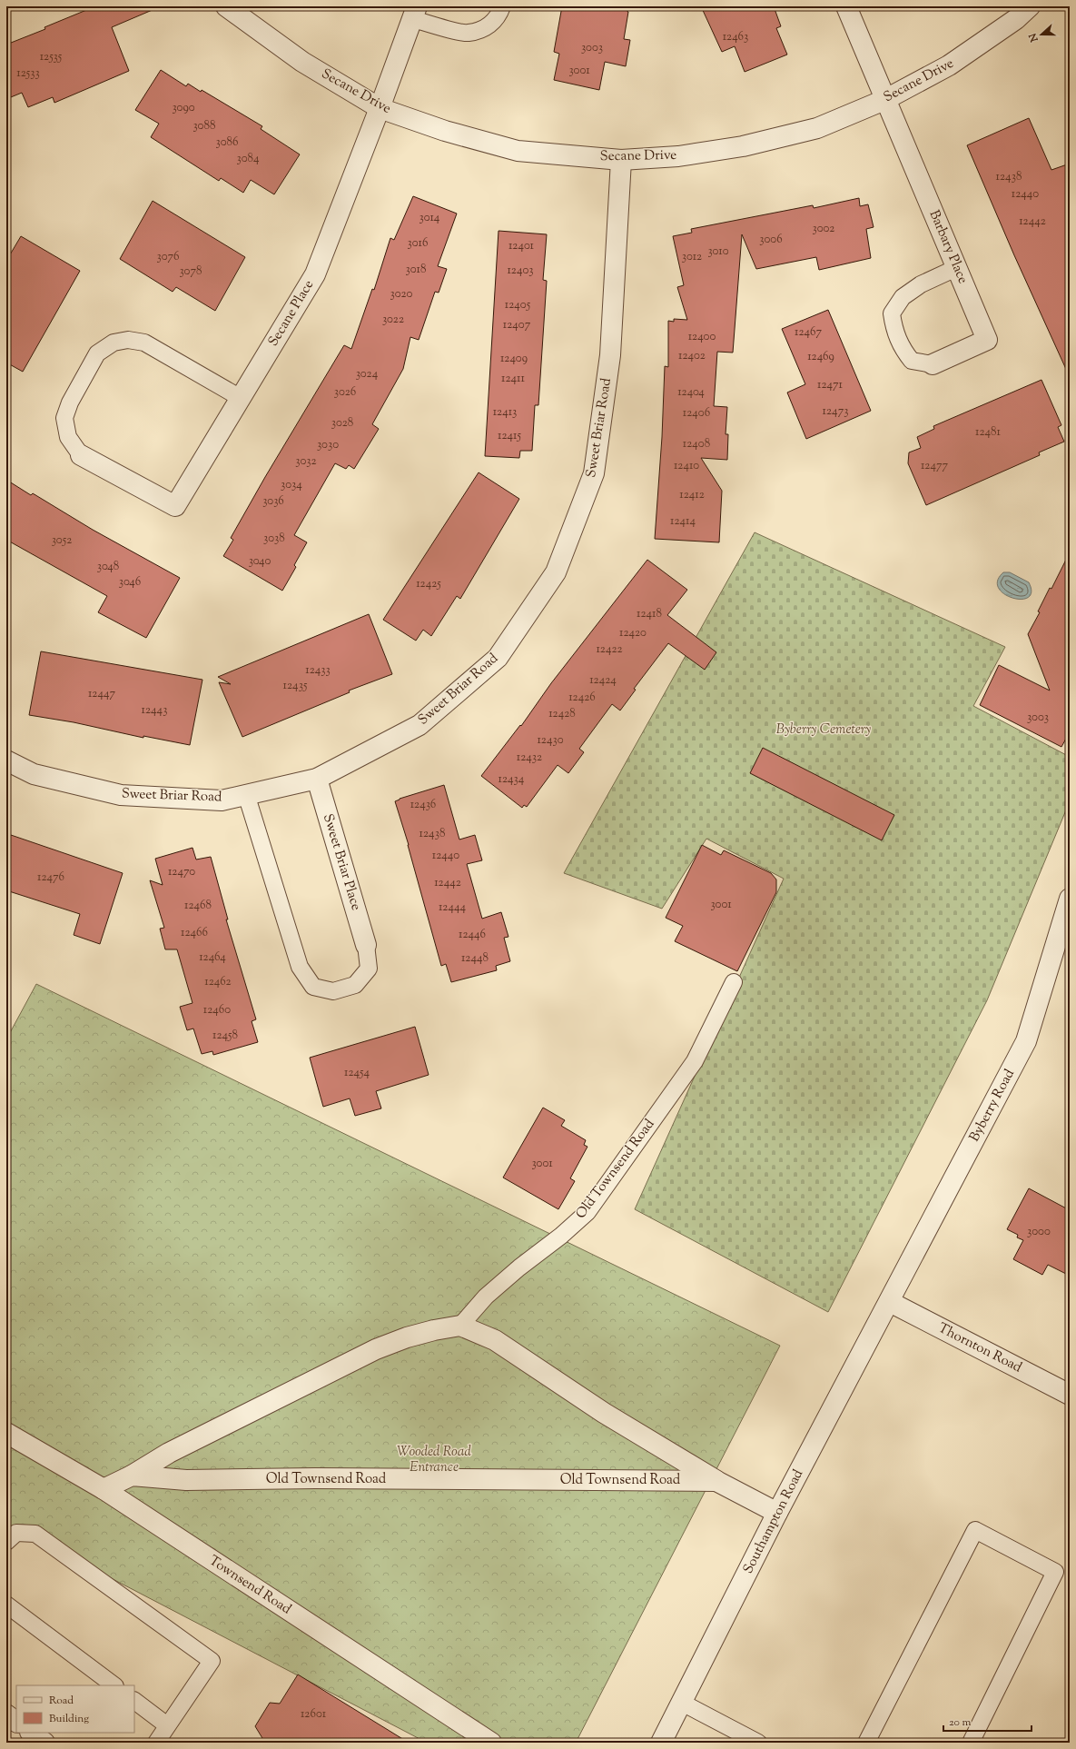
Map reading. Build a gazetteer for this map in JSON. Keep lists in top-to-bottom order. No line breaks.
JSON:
{"streets":{"street":["Secane Drive","Barbary Place","Secane Place","Sweet Briar Road","Sweet Briar Place","Byberry Road","Old Townsend Road","Thornton Road","Southampton Road","Townsend Road"]},"crossings":[["Secane Drive","Barbary Place"],["Secane Drive","Secane Place"],["Secane Drive","Sweet Briar Road"],["Sweet Briar Road","Sweet Briar Place"],["Byberry Road","Thornton Road"],["Byberry Road","Southampton Road"],["Old Townsend Road","Southampton Road"],["Old Townsend Road","Townsend Road"],["Thornton Road","Southampton Road"]],"parks":["Byberry Cemetery","Wooded Road Entrance"],"house_numbers":["12463","3003","12535","3001","12533","3090","3088","3086","3084","12438","12440","3014","12442","3002","3006","3016","12401","3010","3076","3012","3018","12403","3078","3020","12405","3022","12407","12467","12400","12402","12469","12409","3024","12411","12471","3026","12404","12473","12413","12406","3028","12481","12415","12408","3030","3032","12410","12477","3034","12412","3036","12414","3038","3052","3040","3048","3046","12425","12418","12420","12422","12433","12424","12435","12447","12426","12443","12428","3003","12430","12432","12434","12436","12438","12440","12470","12476","12442","3001","12468","12444","12466","12446","12464","12448","12462","12460","12458","12454","3001","3000","12601"],"legend":["Road","Building"],"scale_bar":"20 m","north":"left"}
